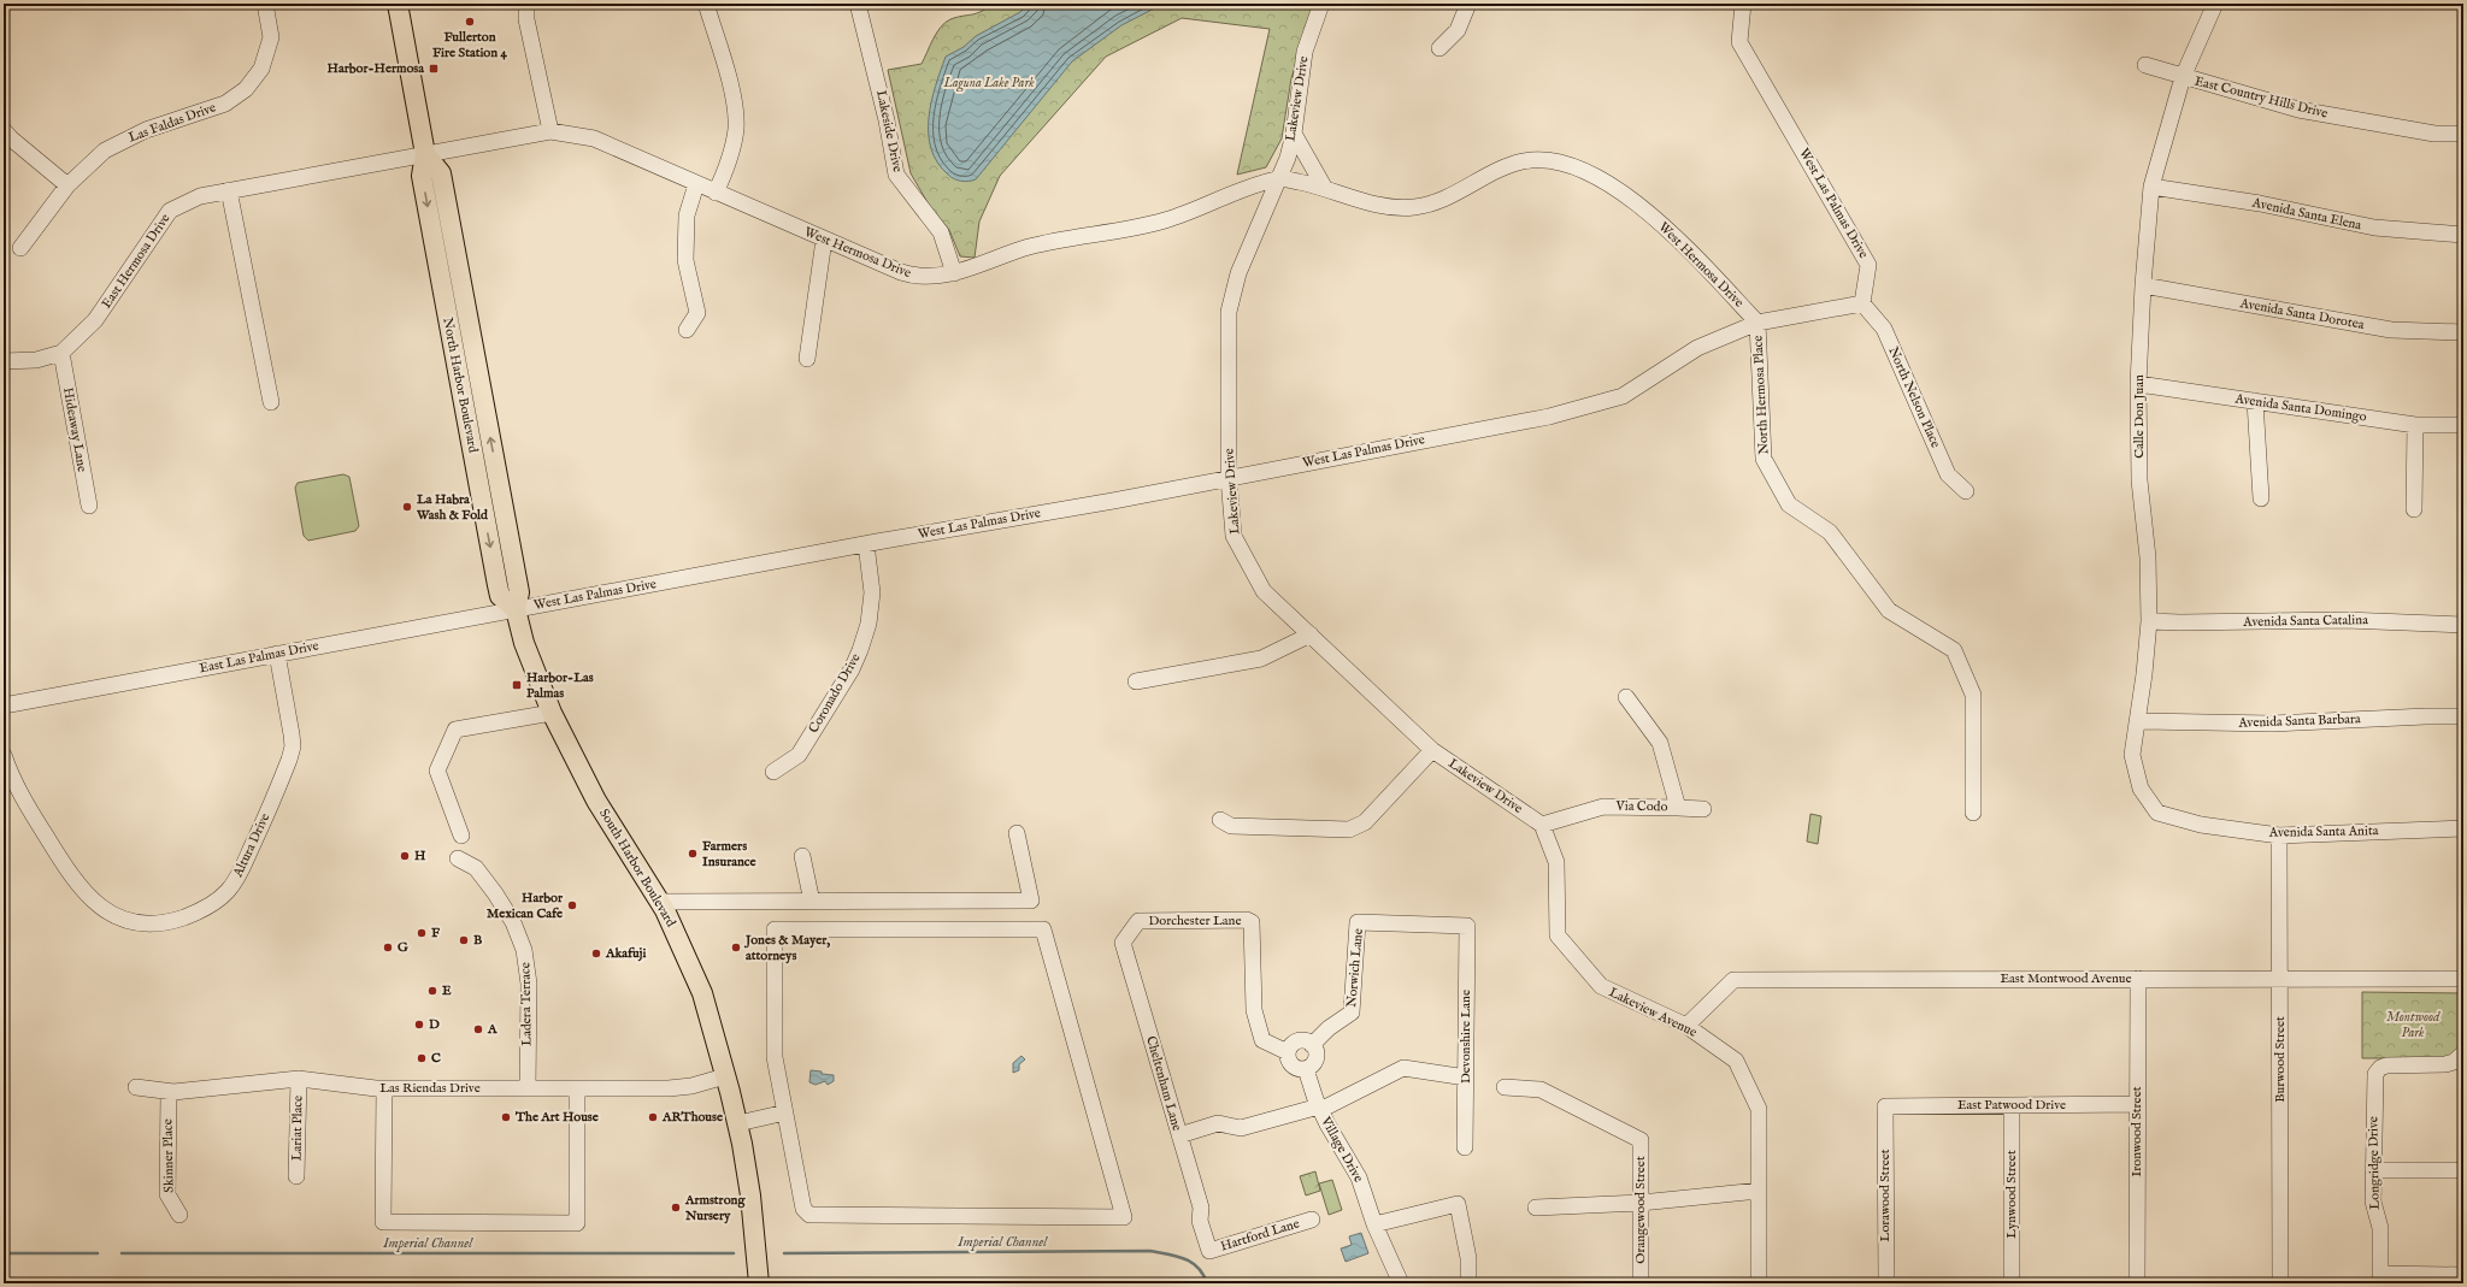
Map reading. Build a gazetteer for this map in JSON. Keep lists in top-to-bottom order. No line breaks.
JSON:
{"streets":{"main road":["North Harbor Boulevard","South Harbor Boulevard"],"street":["East Country Hills Drive","Lakeview Drive","Las Faldas Drive","Lakeside Drive","West Las Palmas Drive","Avenida Santa Elena","West Hermosa Drive","East Hermosa Drive","Avenida Santa Dorotea","North Hermosa Place","North Nelson Place","Avenida Santa Domingo","Calle Don Juan","Hideaway Lane","Avenida Santa Catalina","East Las Palmas Drive","Coronado Drive","Avenida Santa Barbara","Via Codo","Avenida Santa Anita","Altura Drive","Dorchester Lane","Norwich Lane","East Montwood Avenue","Ladera Terrace","Lakeview Avenue","Devonshire Lane","Burwood Street","Cheltenham Lane","Las Riendas Drive","East Patwood Drive","Lariat Place","Ironwood Street","Village Drive","Skinner Place","Longridge Drive","Lynwood Street","Lorawood Street","Orangewood Street","Hartford Lane"]},"crossings":[["East Country Hills Drive","Calle Don Juan"],["Lakeview Drive","West Las Palmas Drive"],["Lakeview Drive","West Hermosa Drive"],["Lakeview Drive","Via Codo"],["Lakeview Drive","Lakeview Avenue"],["Lakeside Drive","West Hermosa Drive"],["West Las Palmas Drive","West Hermosa Drive"],["West Las Palmas Drive","North Harbor Boulevard"],["West Las Palmas Drive","North Hermosa Place"],["West Las Palmas Drive","North Nelson Place"],["West Las Palmas Drive","East Las Palmas Drive"],["West Las Palmas Drive","Coronado Drive"],["Avenida Santa Elena","Calle Don Juan"],["West Hermosa Drive","East Hermosa Drive"],["West Hermosa Drive","North Harbor Boulevard"],["West Hermosa Drive","North Hermosa Place"],["East Hermosa Drive","North Harbor Boulevard"],["East Hermosa Drive","Hideaway Lane"],["Avenida Santa Dorotea","Calle Don Juan"],["North Harbor Boulevard","East Las Palmas Drive"],["North Harbor Boulevard","South Harbor Boulevard"],["Avenida Santa Domingo","Calle Don Juan"],["Calle Don Juan","Avenida Santa Catalina"],["Calle Don Juan","Avenida Santa Barbara"],["Calle Don Juan","Avenida Santa Anita"],["East Las Palmas Drive","Altura Drive"],["Via Codo","Lakeview Avenue"],["Avenida Santa Anita","Burwood Street"],["South Harbor Boulevard","Las Riendas Drive"],["Dorchester Lane","Norwich Lane"],["Dorchester Lane","Cheltenham Lane"],["Dorchester Lane","Village Drive"],["Norwich Lane","Devonshire Lane"],["Norwich Lane","Village Drive"],["East Montwood Avenue","Lakeview Avenue"],["East Montwood Avenue","Burwood Street"],["East Montwood Avenue","Ironwood Street"],["Ladera Terrace","Las Riendas Drive"],["Cheltenham Lane","Hartford Lane"],["Las Riendas Drive","Lariat Place"],["Las Riendas Drive","Skinner Place"],["East Patwood Drive","Ironwood Street"],["East Patwood Drive","Lynwood Street"],["East Patwood Drive","Lorawood Street"]],"water":["Imperial Channel"],"parks":["Laguna Lake Park","Montwood Park"],"places":{"other":["Fullerton Fire Station 4","La Habra Wash & Fold","Farmers Insurance","H","Harbor Mexican Cafe","F","B","G","Jones & Mayer, attorneys","Akafuji","E","D","A","C","The Art House","ARThouse","Armstrong Nursery"],"transit":["Harbor-Hermosa","Harbor-Las Palmas"]}}
